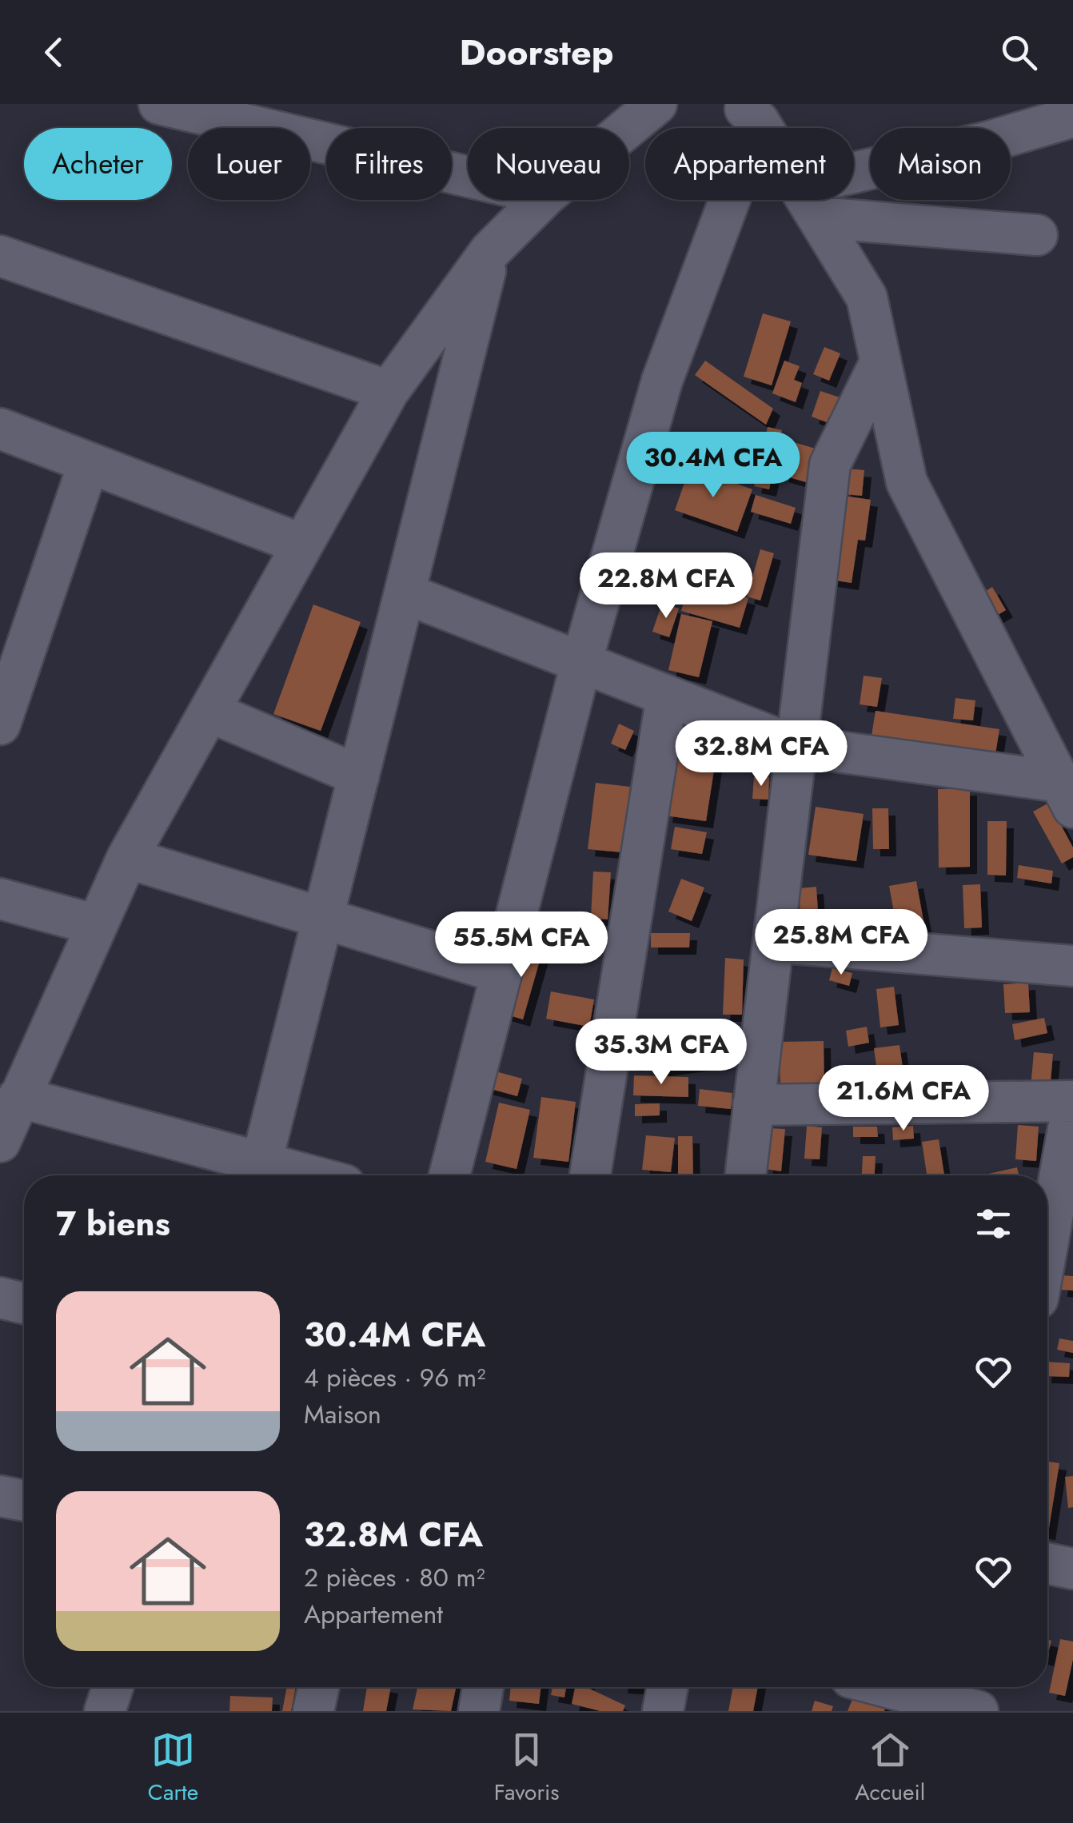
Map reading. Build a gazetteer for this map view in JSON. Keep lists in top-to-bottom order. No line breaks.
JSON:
{"page":{"header":"Doorstep","chip":["Acheter","Louer","Filtres","Nouveau","Appartement","Maison"],"price":["30.4M CFA","22.8M CFA","32.8M CFA","25.8M CFA","55.5M CFA","35.3M CFA","21.6M CFA"],"heading":"7 biens","list":[{"name":"30.4M CFA","note":"4 pièces · 96 m² · Maison"},{"name":"32.8M CFA","note":"2 pièces · 80 m² · Appartement"}],"tabs":["Carte","Favoris","Accueil"]}}
